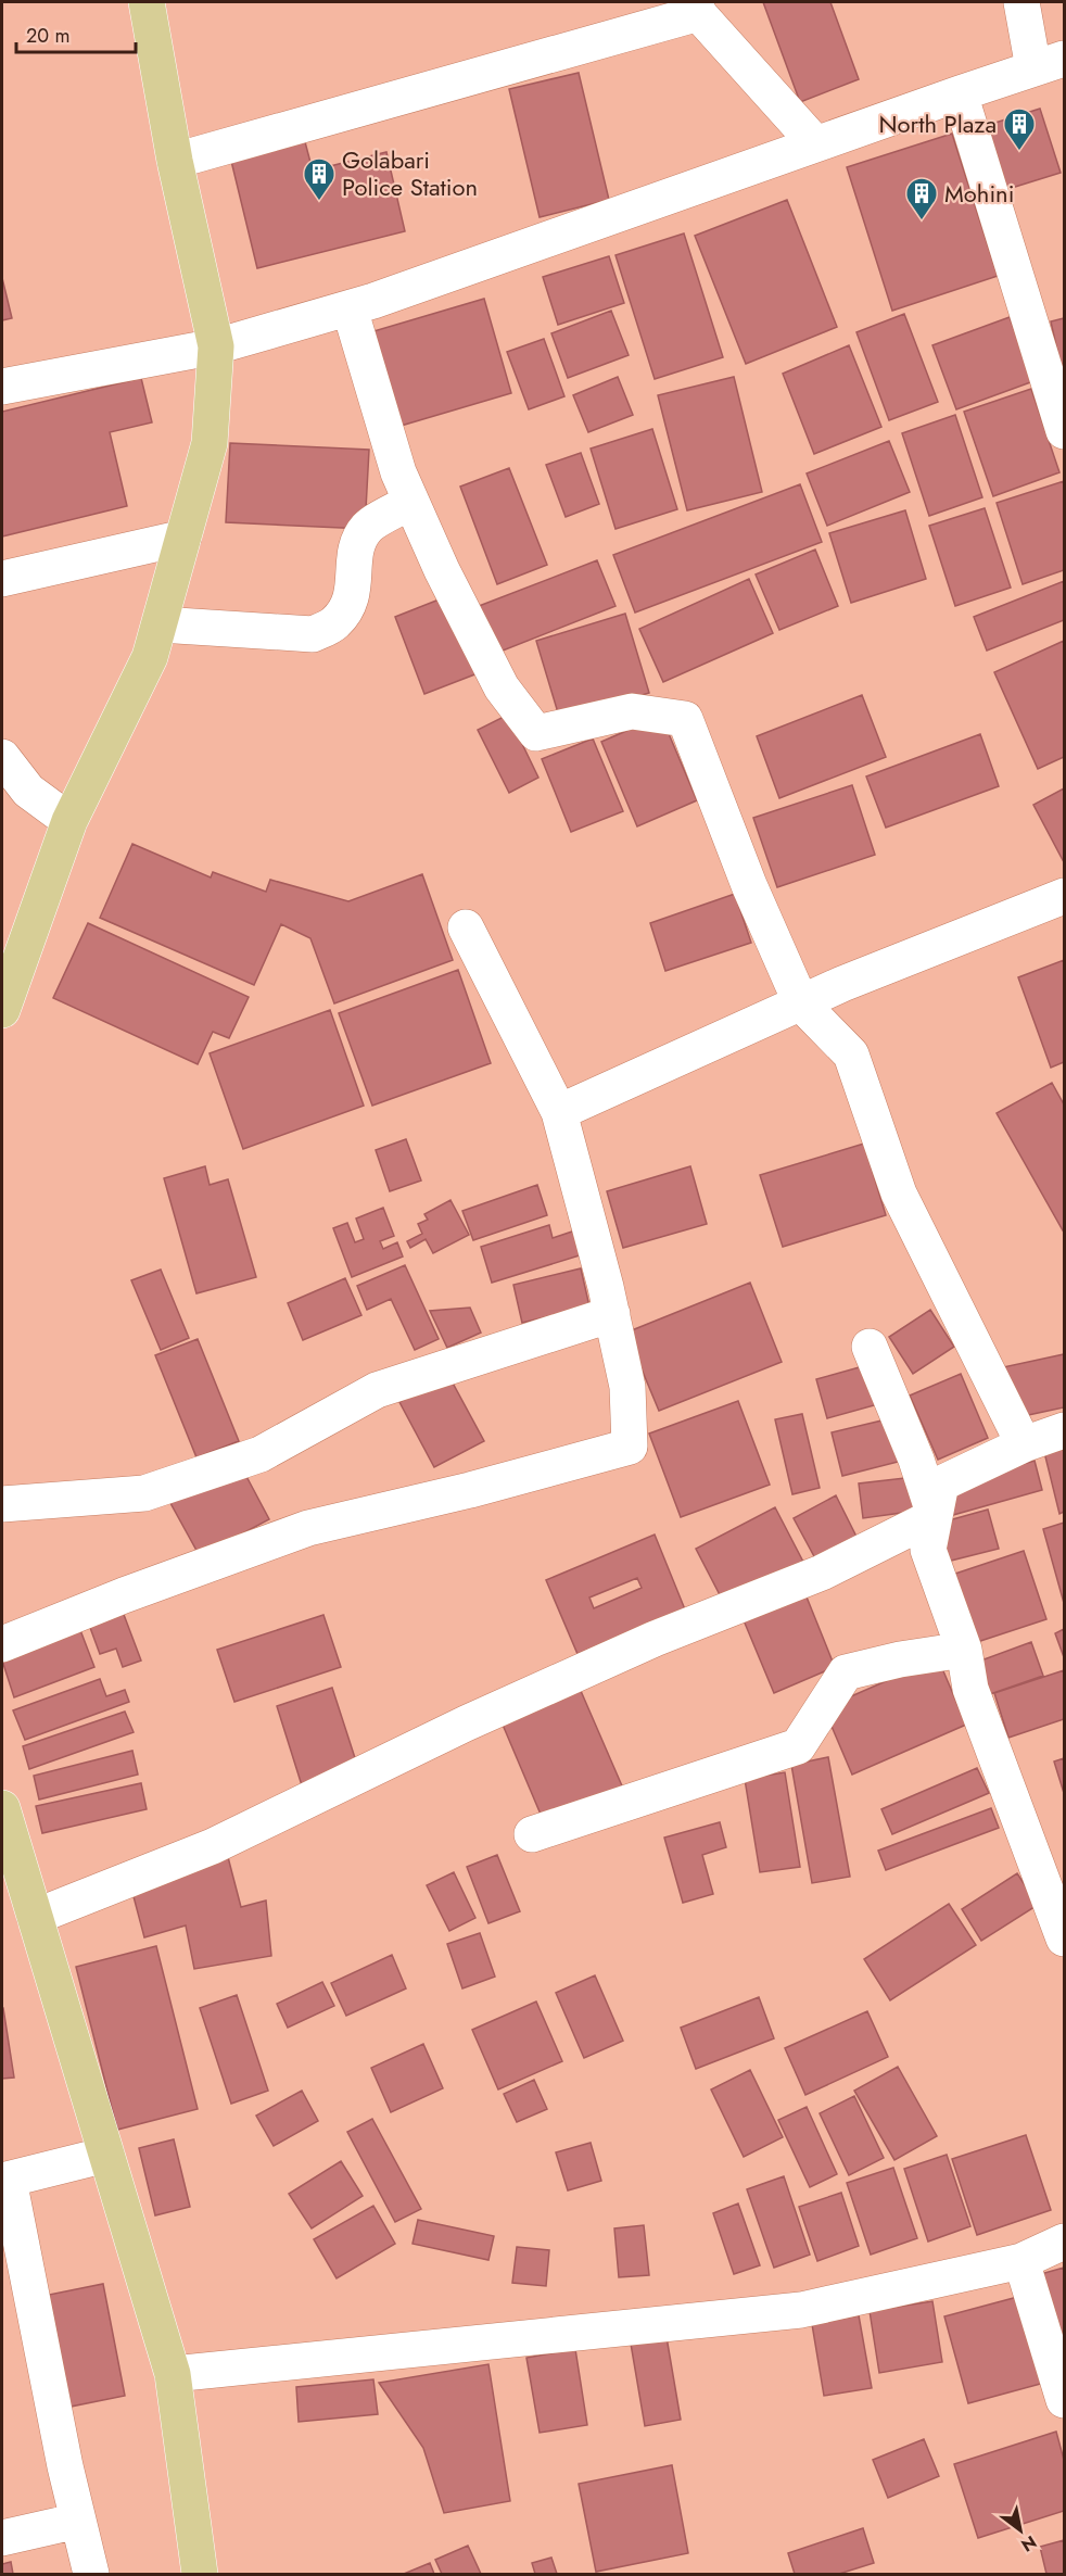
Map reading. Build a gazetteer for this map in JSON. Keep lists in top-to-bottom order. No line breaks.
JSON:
{"places":{"building":["North Plaza","Golabari Police Station","Mohini"]},"scale_bar":"20 m","north":"bottom right"}
